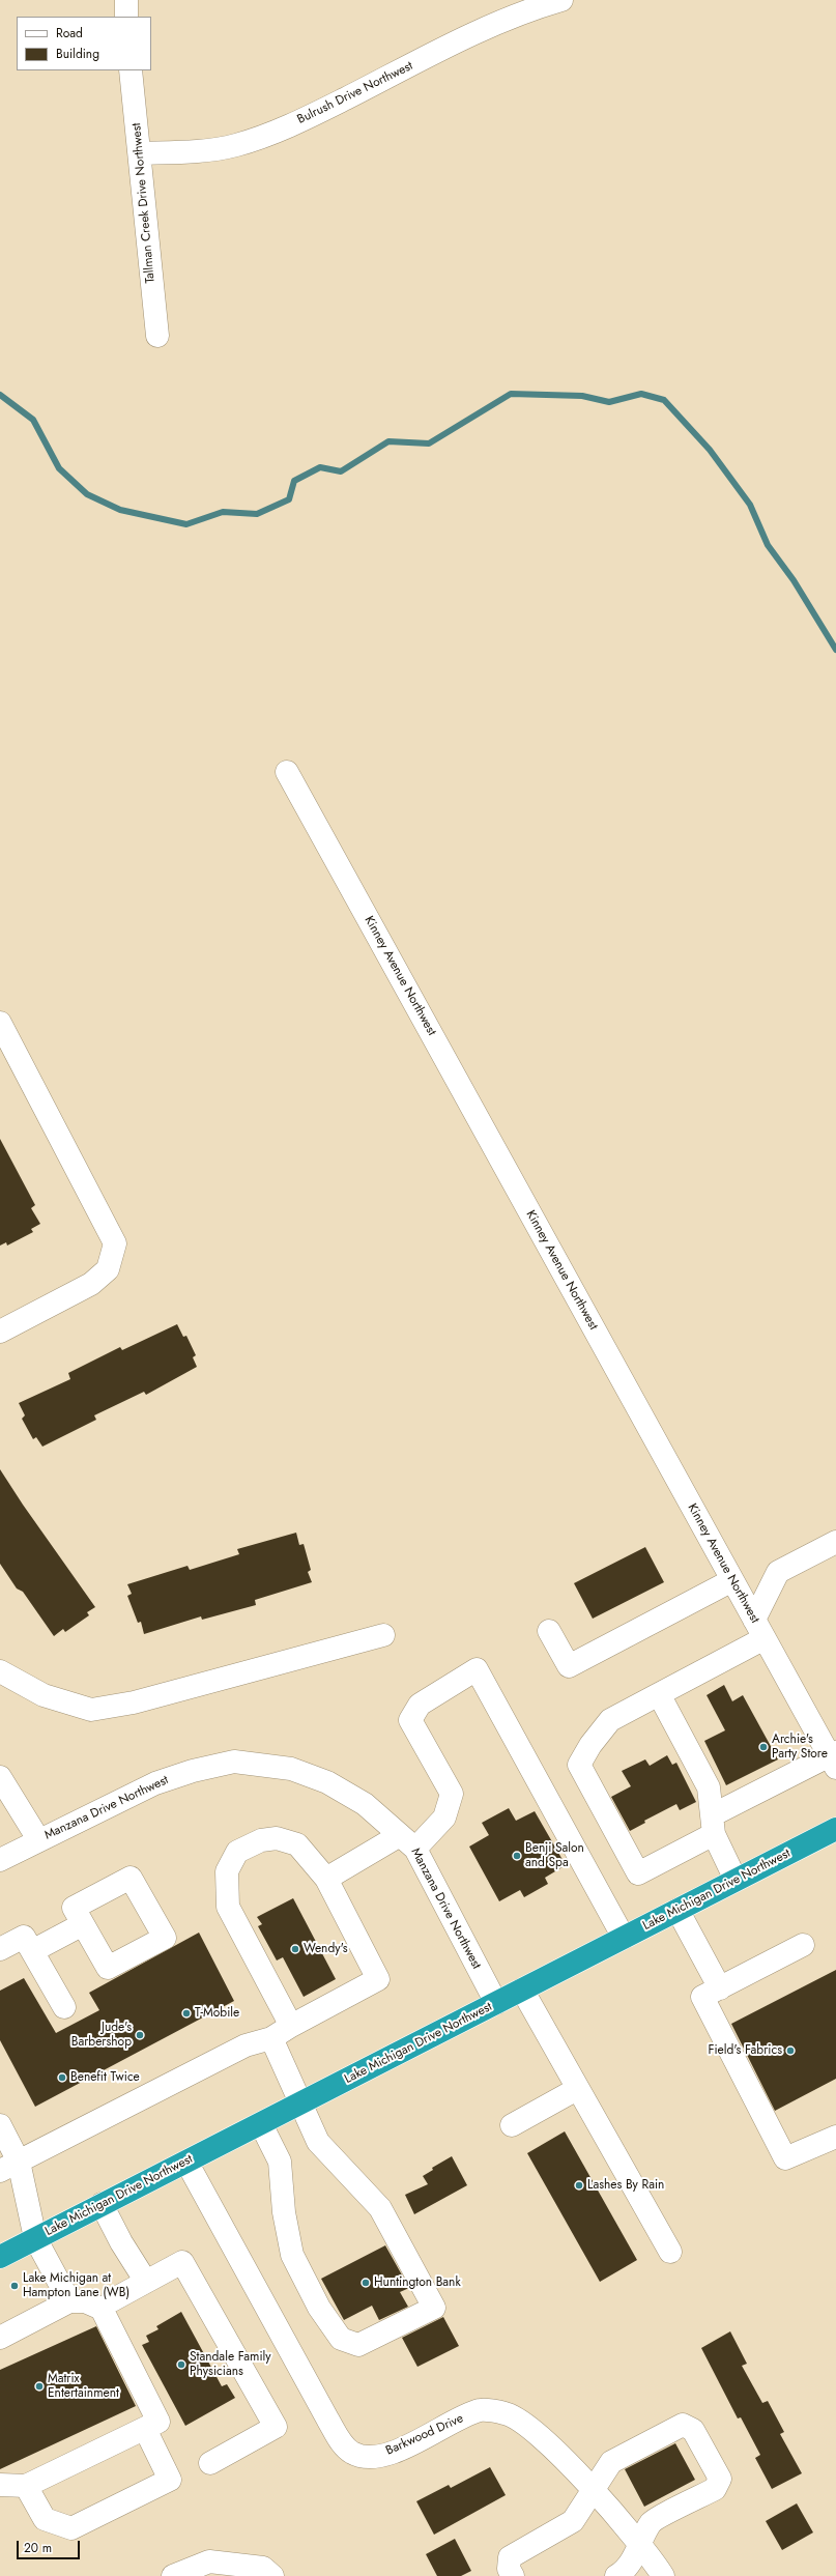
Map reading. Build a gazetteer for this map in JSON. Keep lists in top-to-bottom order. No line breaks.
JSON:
{"streets":{"highway":["Lake Michigan Drive Northwest"],"street":["Bulrush Drive Northwest","Tallman Creek Drive Northwest","Kinney Avenue Northwest","Manzana Drive Northwest","Barkwood Drive"]},"crossings":[["Bulrush Drive Northwest","Tallman Creek Drive Northwest"],["Manzana Drive Northwest","Lake Michigan Drive Northwest"],["Lake Michigan Drive Northwest","Barkwood Drive"]],"places":["Archie's Party Store","Benji Salon and Spa","Wendy's","T-Mobile","Jude's Barbershop","Field's Fabrics","Benefit Twice","Lashes By Rain","Huntington Bank","Lake Michigan at Hampton Lane (WB)","Standale Family Physicians","Matrix Entertainment"],"legend":["Road","Building"],"scale_bar":"20 m"}
